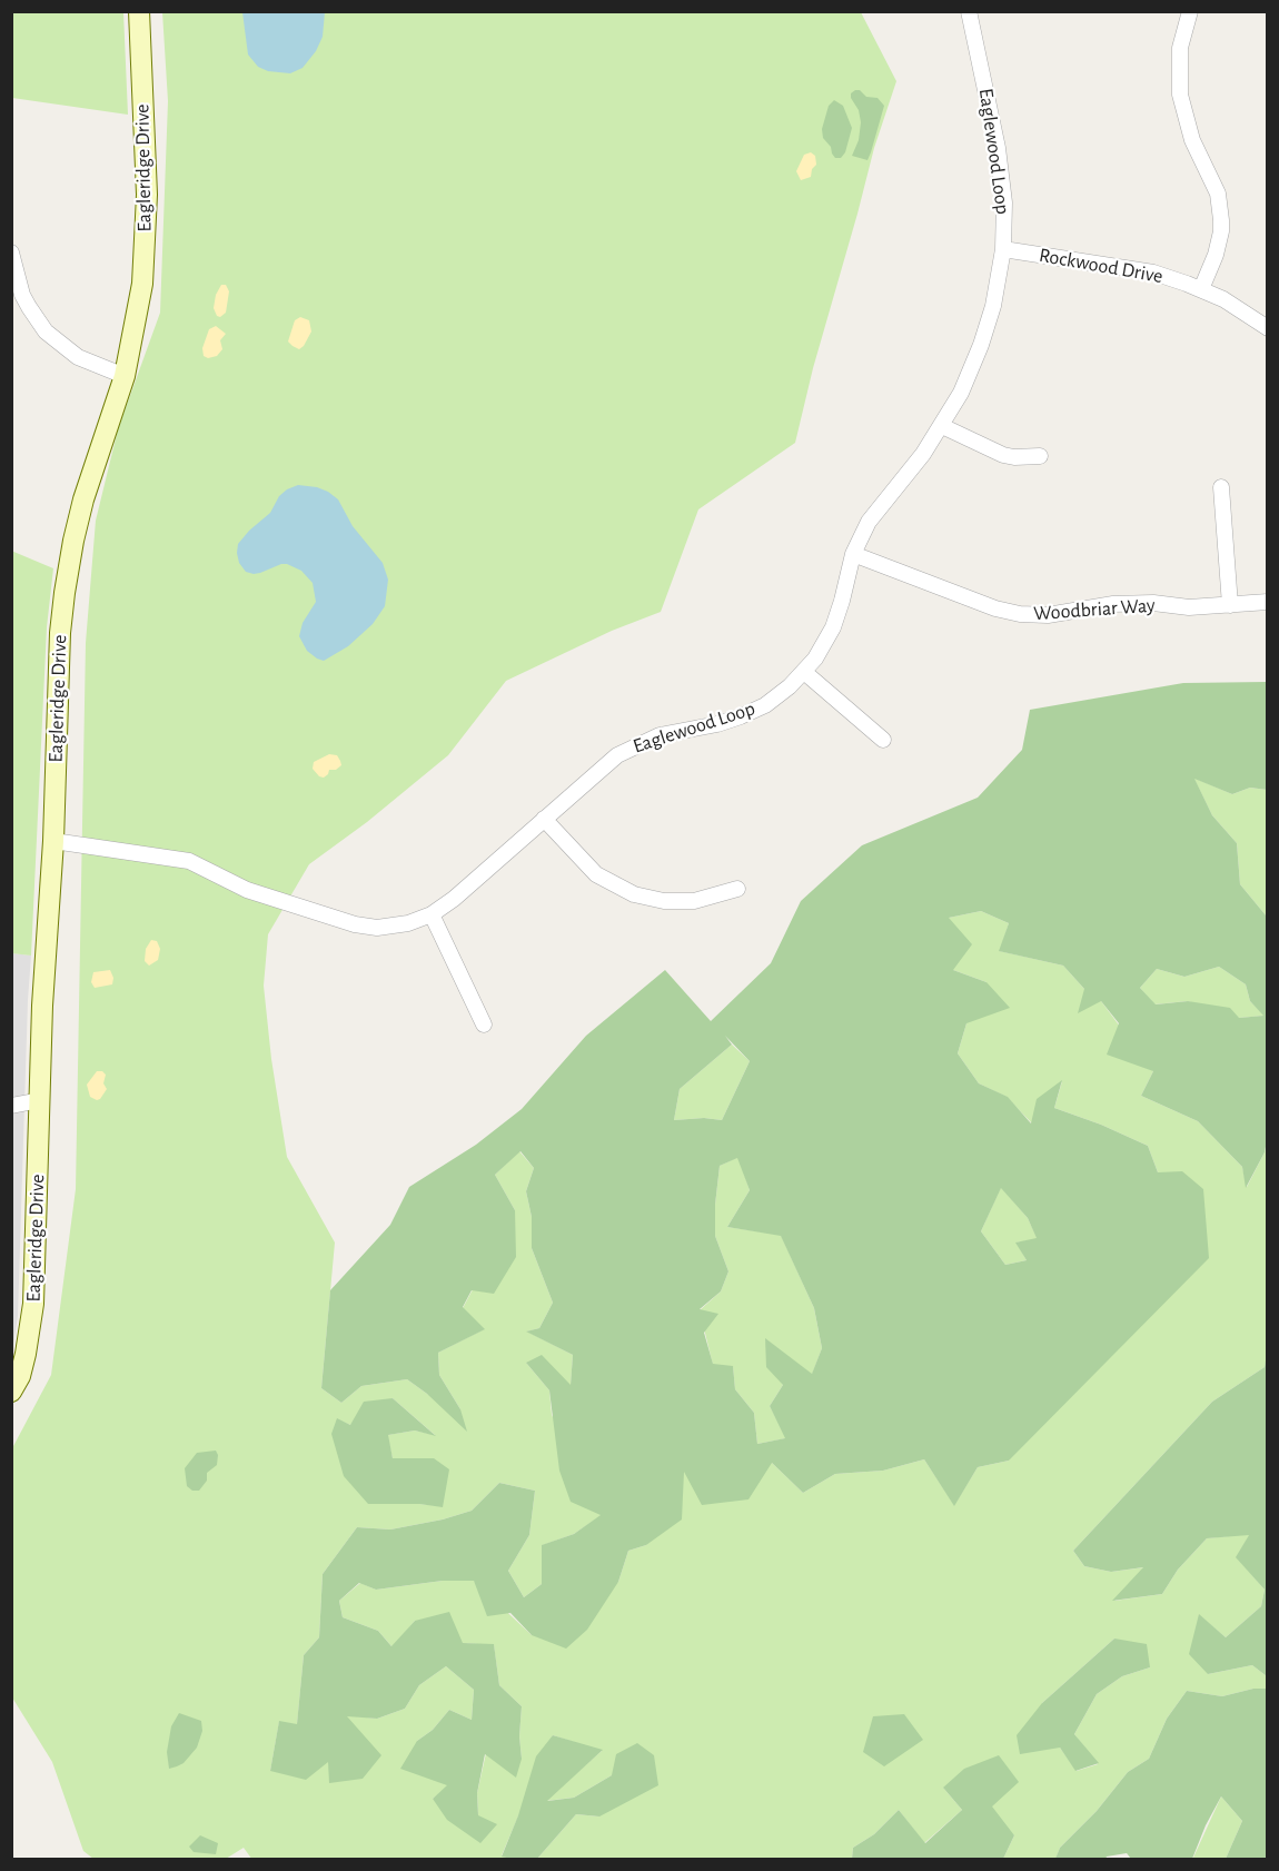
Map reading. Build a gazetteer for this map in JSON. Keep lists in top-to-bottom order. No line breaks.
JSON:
{"streets":{"main road":["Eagleridge Drive"],"street":["Eaglewood Loop","Rockwood Drive","Woodbriar Way"]},"crossings":[["Eaglewood Loop","Eagleridge Drive"],["Eaglewood Loop","Rockwood Drive"],["Eaglewood Loop","Woodbriar Way"]]}
